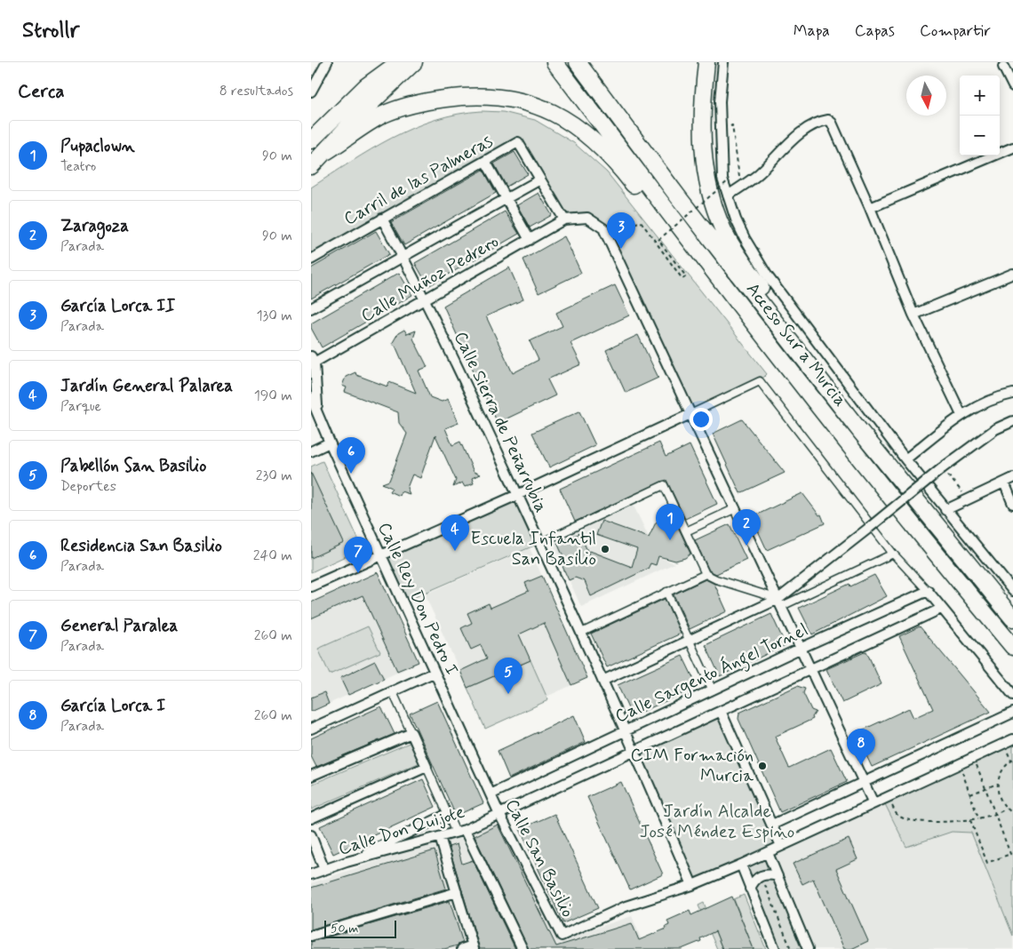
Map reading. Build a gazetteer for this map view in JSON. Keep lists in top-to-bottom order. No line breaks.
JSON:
{"streets":{"highway":["Acceso Sur a Murcia"],"street":["Carril de las Palmeras","Calle Muñoz Pedrero","Calle Sierra de Peñarrubia","Calle Rey Don Pedro I","Calle Sargento Ángel Tornel","Calle Don Quijote","Calle San Basilio"]},"crossings":[["Carril de las Palmeras","Calle Sierra de Peñarrubia"],["Calle Muñoz Pedrero","Calle Sierra de Peñarrubia"],["Calle Muñoz Pedrero","Calle Rey Don Pedro I"],["Calle Sierra de Peñarrubia","Calle Sargento Ángel Tornel"],["Calle Sierra de Peñarrubia","Calle San Basilio"],["Calle Rey Don Pedro I","Calle Sargento Ángel Tornel"],["Calle Rey Don Pedro I","Calle San Basilio"],["Calle Sargento Ángel Tornel","Calle San Basilio"],["Calle Don Quijote","Calle San Basilio"]],"parks":["Jardín Alcalde José Méndez Espino"],"places":["Escuela Infantil San Basilio","CIM Formación Murcia"],"scale_bar":"50 m","north":"bottom","page":{"header":"Strollr","nav":["Mapa","Capas","Compartir"],"heading":["Cerca","8 resultados"],"map_buttons":["+","−"],"list":[{"mark":"1","name":"Pupaclown","note":"Teatro","value":"90 m"},{"mark":"2","name":"Zaragoza","note":"Parada","value":"90 m"},{"mark":"3","name":"García Lorca II","note":"Parada","value":"130 m"},{"mark":"4","name":"Jardín General Palarea","note":"Parque","value":"190 m"},{"mark":"5","name":"Pabellón San Basilio","note":"Deportes","value":"230 m"},{"mark":"6","name":"Residencia San Basilio","note":"Parada","value":"240 m"},{"mark":"7","name":"General Paralea","note":"Parada","value":"260 m"},{"mark":"8","name":"García Lorca I","note":"Parada","value":"260 m"}],"pins":["3","6","1","2","4","7","5","8"],"scale":"50 m"}}
